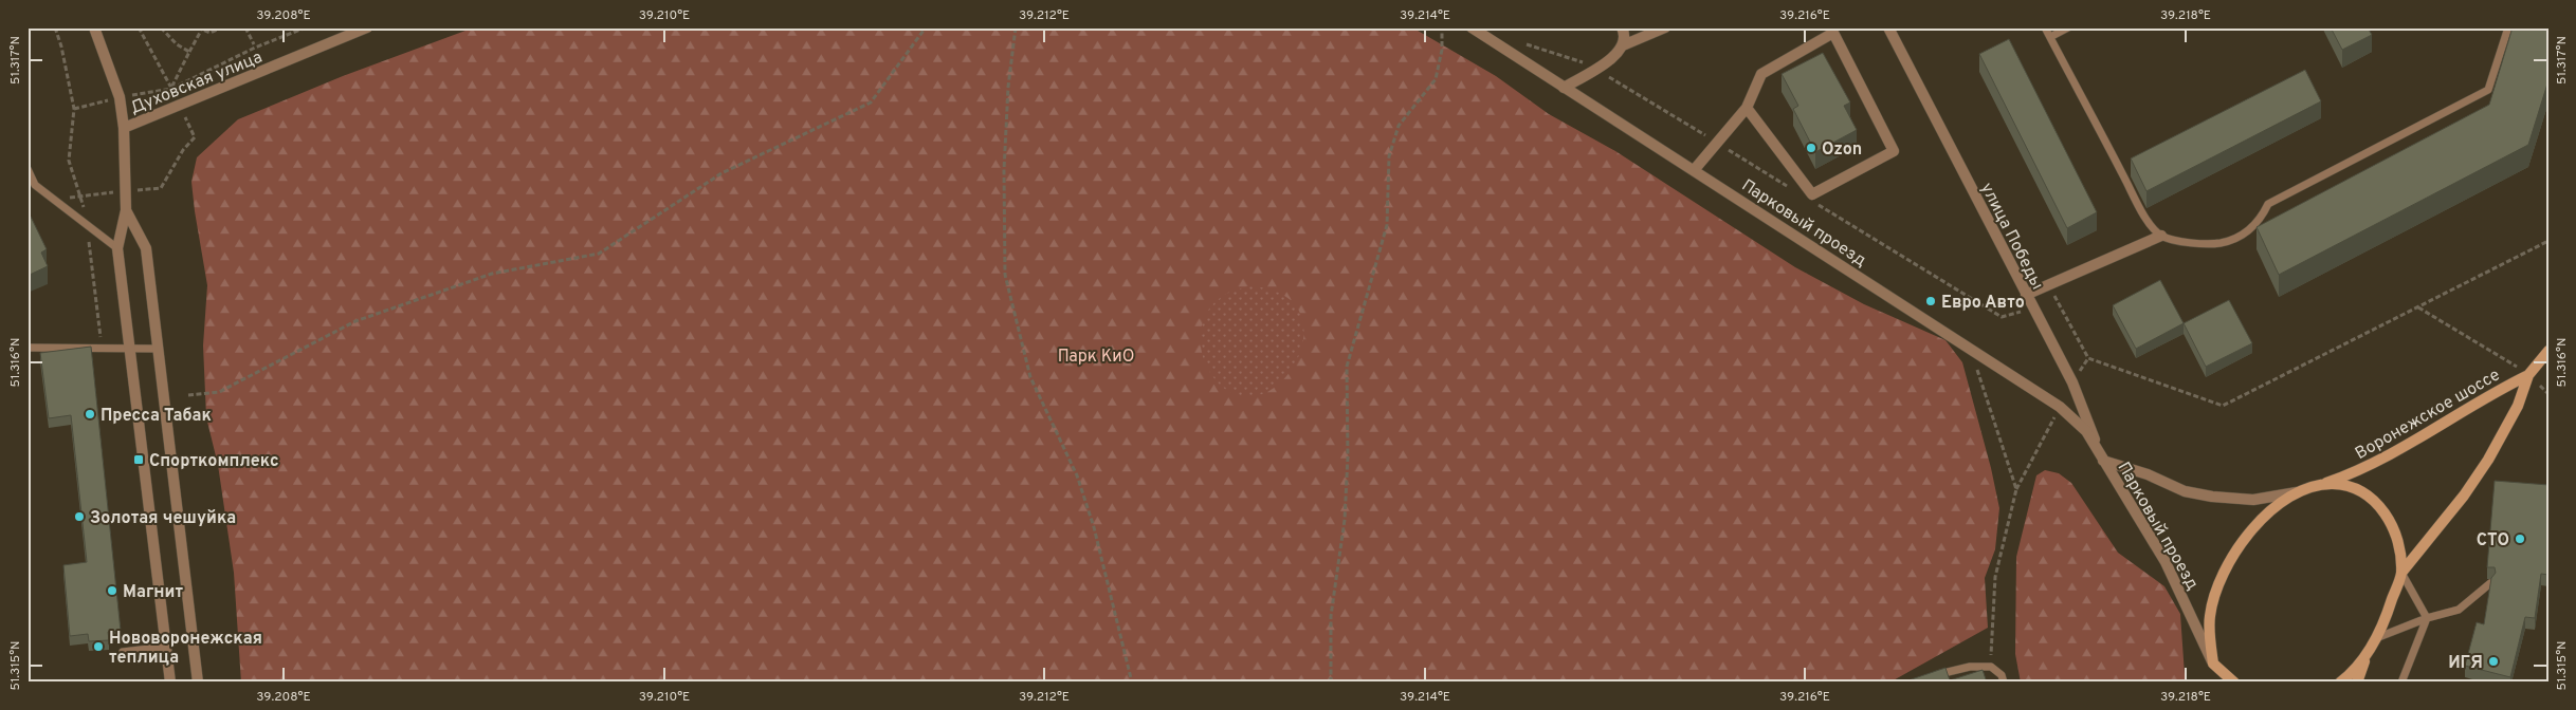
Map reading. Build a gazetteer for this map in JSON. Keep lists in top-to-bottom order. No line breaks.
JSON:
{"streets":{"main road":["Воронежское шоссе"],"street":["Духовская улица","Парковый проезд","улица Победы"]},"crossings":[["Парковый проезд","улица Победы"],["Парковый проезд","Воронежское шоссе"]],"parks":["Парк КиО"],"places":{"other":["Ozon","Евро Авто","Пресса Табак","Золотая чешуйка","СТО","Магнит","Нововоронежская теплица","ИГЯ"],"transit":["Спорткомплекс"]},"coordinates":["39.208°E","39.210°E","39.212°E","39.214°E","39.216°E","39.218°E","51.317°N","51.316°N","51.315°N"]}
